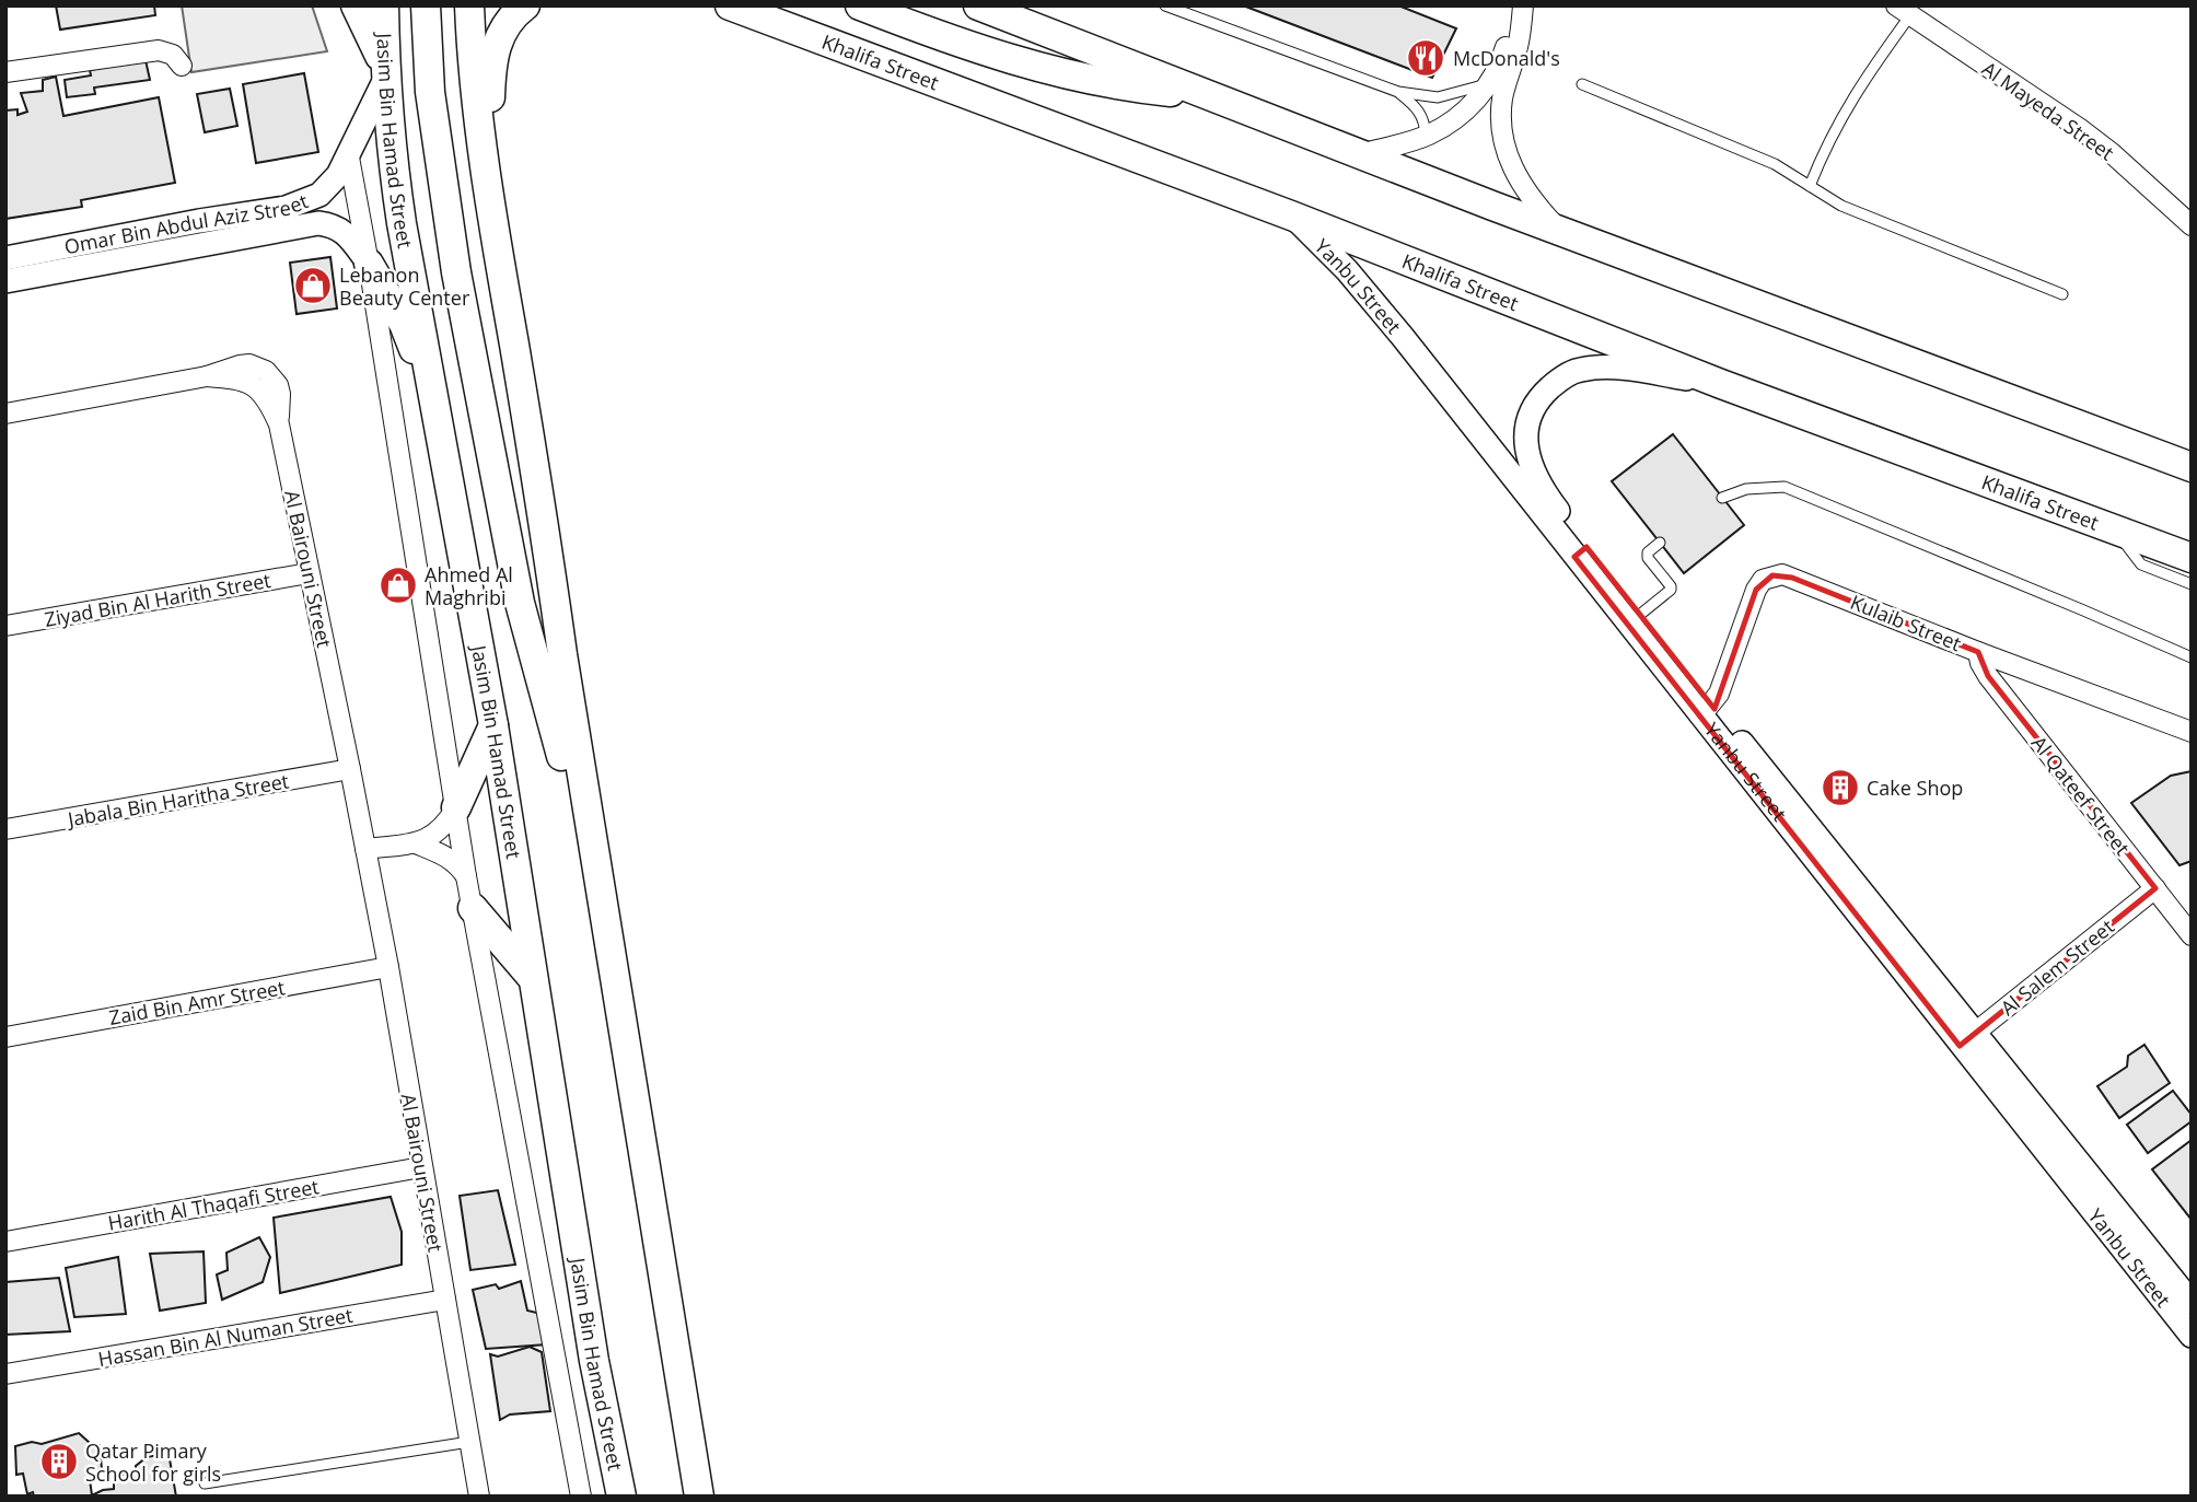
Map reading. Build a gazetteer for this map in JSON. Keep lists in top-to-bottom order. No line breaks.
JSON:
{"streets":{"main road":["Khalifa Street","Jasim Bin Hamad Street"],"street":["Al Mayeda Street","Omar Bin Abdul Aziz Street","Yanbu Street","Al Bairouni Street","Ziyad Bin Al Harith Street","Kulaib Street","Al Qateef Street","Jabala Bin Haritha Street","Al Salem Street","Zaid Bin Amr Street","Harith Al Thaqafi Street","Hassan Bin Al Numan Street"]},"crossings":[["Khalifa Street","Yanbu Street"],["Jasim Bin Hamad Street","Omar Bin Abdul Aziz Street"],["Yanbu Street","Kulaib Street"],["Yanbu Street","Al Salem Street"],["Al Bairouni Street","Ziyad Bin Al Harith Street"],["Al Bairouni Street","Jabala Bin Haritha Street"],["Al Bairouni Street","Zaid Bin Amr Street"],["Al Bairouni Street","Harith Al Thaqafi Street"],["Al Bairouni Street","Hassan Bin Al Numan Street"],["Kulaib Street","Al Qateef Street"],["Al Qateef Street","Al Salem Street"]],"places":{"restaurant":["McDonald's"],"shop":["Lebanon Beauty Center","Ahmed Al Maghribi"],"building":["Cake Shop","Qatar Pimary School for girls"]}}
